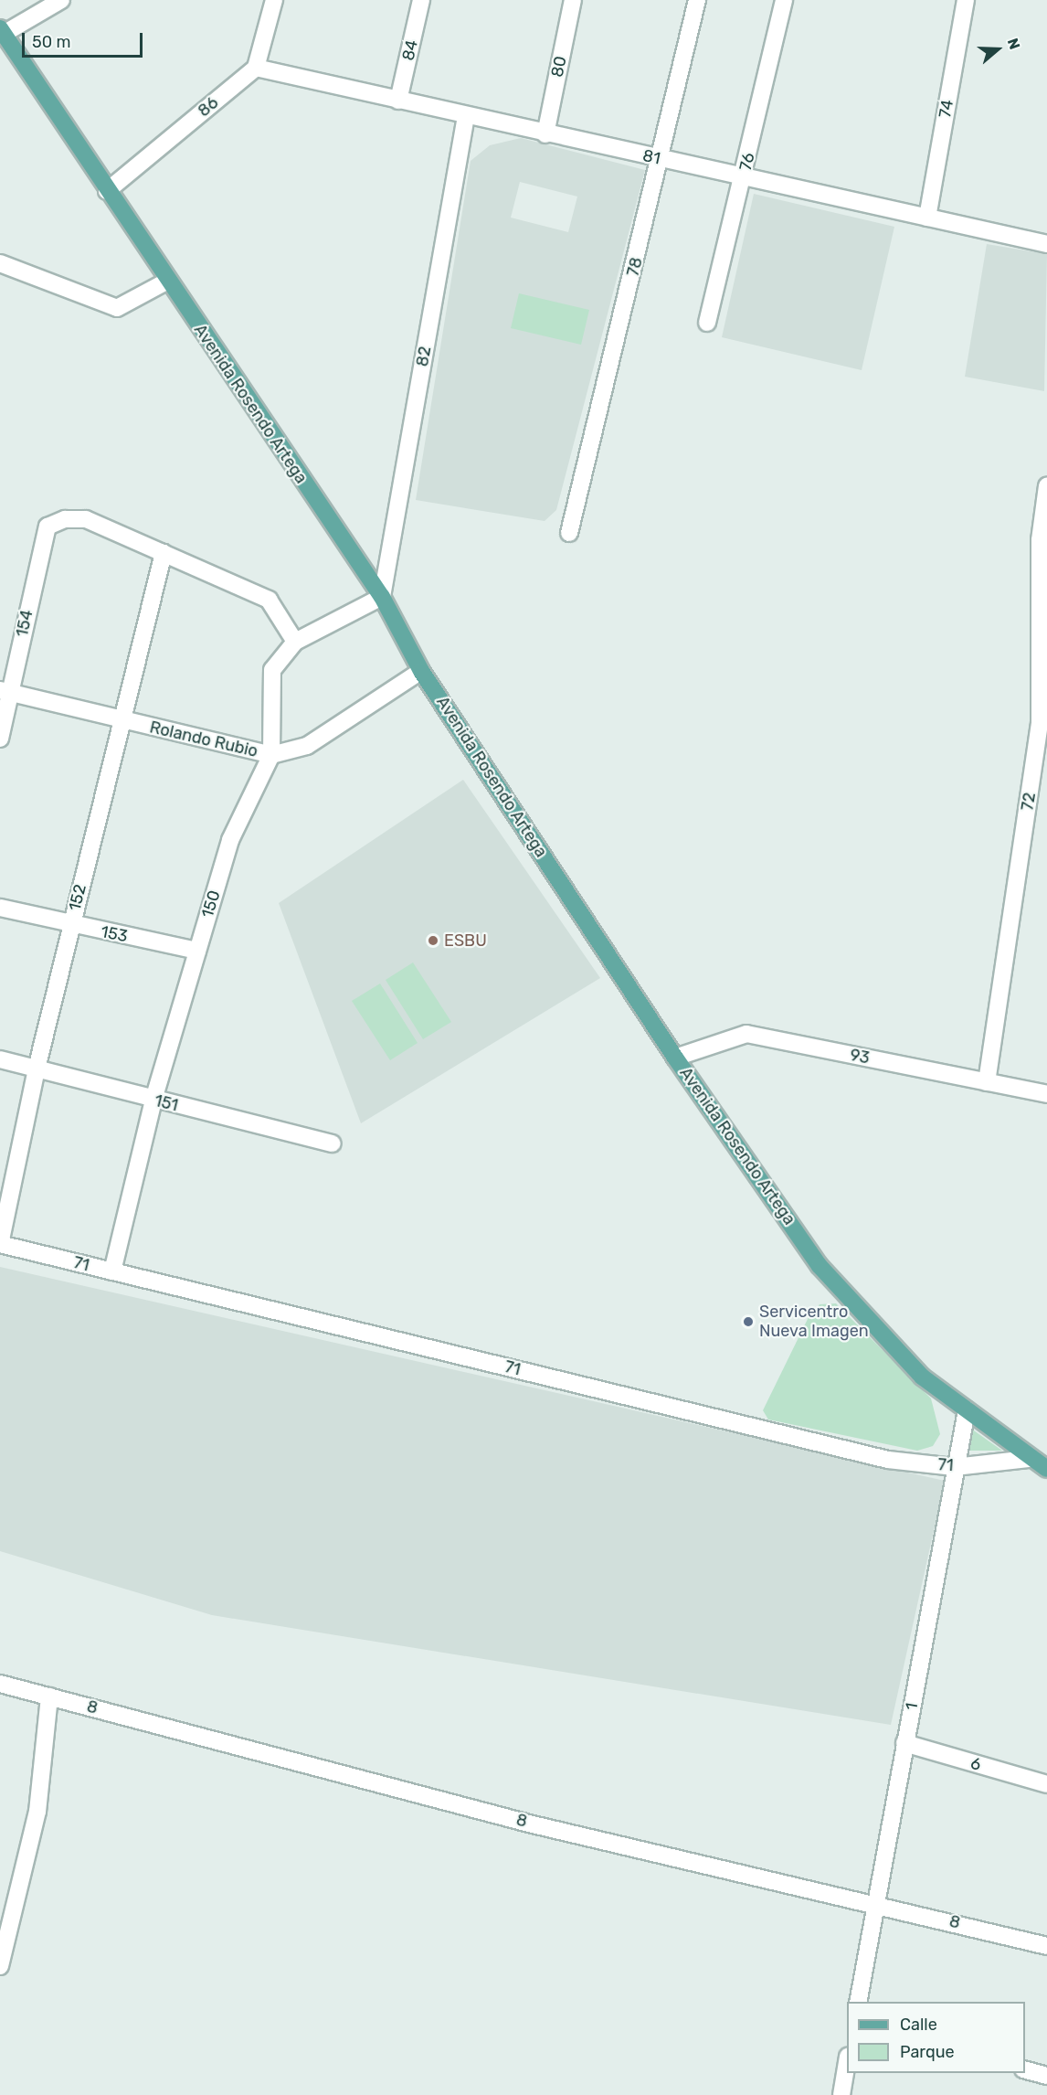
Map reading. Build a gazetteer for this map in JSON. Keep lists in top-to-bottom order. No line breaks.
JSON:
{"streets":{"main road":["Avenida Rosendo Artega"],"street":["84","80","86","74","81","76","78","82","154","Rolando Rubio","72","152","150","153","93","151","71","1","8","6"]},"crossings":[["84","81"],["80","81"],["86","81"],["86","Avenida Rosendo Artega"],["74","81"],["81","76"],["81","78"],["81","82"],["82","Avenida Rosendo Artega"],["82","150"],["Avenida Rosendo Artega","Rolando Rubio"],["Avenida Rosendo Artega","150"],["Avenida Rosendo Artega","93"],["Avenida Rosendo Artega","71"],["Avenida Rosendo Artega","1"],["154","Rolando Rubio"],["154","152"],["Rolando Rubio","152"],["Rolando Rubio","150"],["72","93"],["152","153"],["152","151"],["152","71"],["150","153"],["150","151"],["150","71"],["71","1"],["1","8"],["1","6"]],"places":["ESBU","Servicentro Nueva Imagen"],"legend":["Calle","Parque"],"scale_bar":"50 m","north":"right"}
